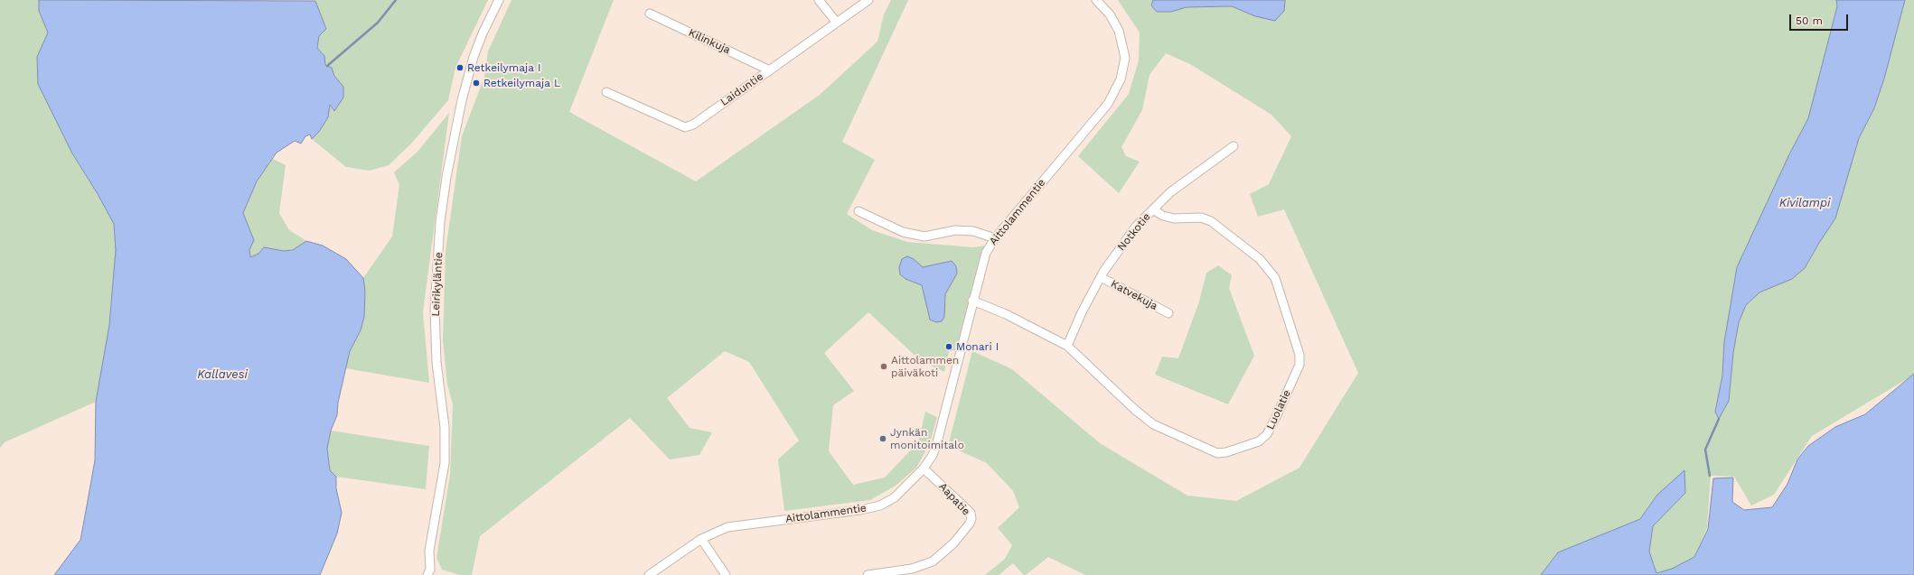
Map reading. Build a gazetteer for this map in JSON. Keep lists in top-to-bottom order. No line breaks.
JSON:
{"streets":{"street":["Kilinkuja","Laiduntie","Aittolammentie","Notkotie","Leirikyläntie","Katvekuja","Luolatie","Aapatie"]},"crossings":[["Kilinkuja","Laiduntie"],["Aittolammentie","Luolatie"],["Aittolammentie","Aapatie"],["Notkotie","Katvekuja"],["Notkotie","Luolatie"]],"water":["Kivilampi","Kallavesi"],"places":["Retkeilymaja I","Retkeilymaja L","Monari I","Aittolammen päiväkoti","Jynkän monitoimitalo"],"scale_bar":"50 m"}
